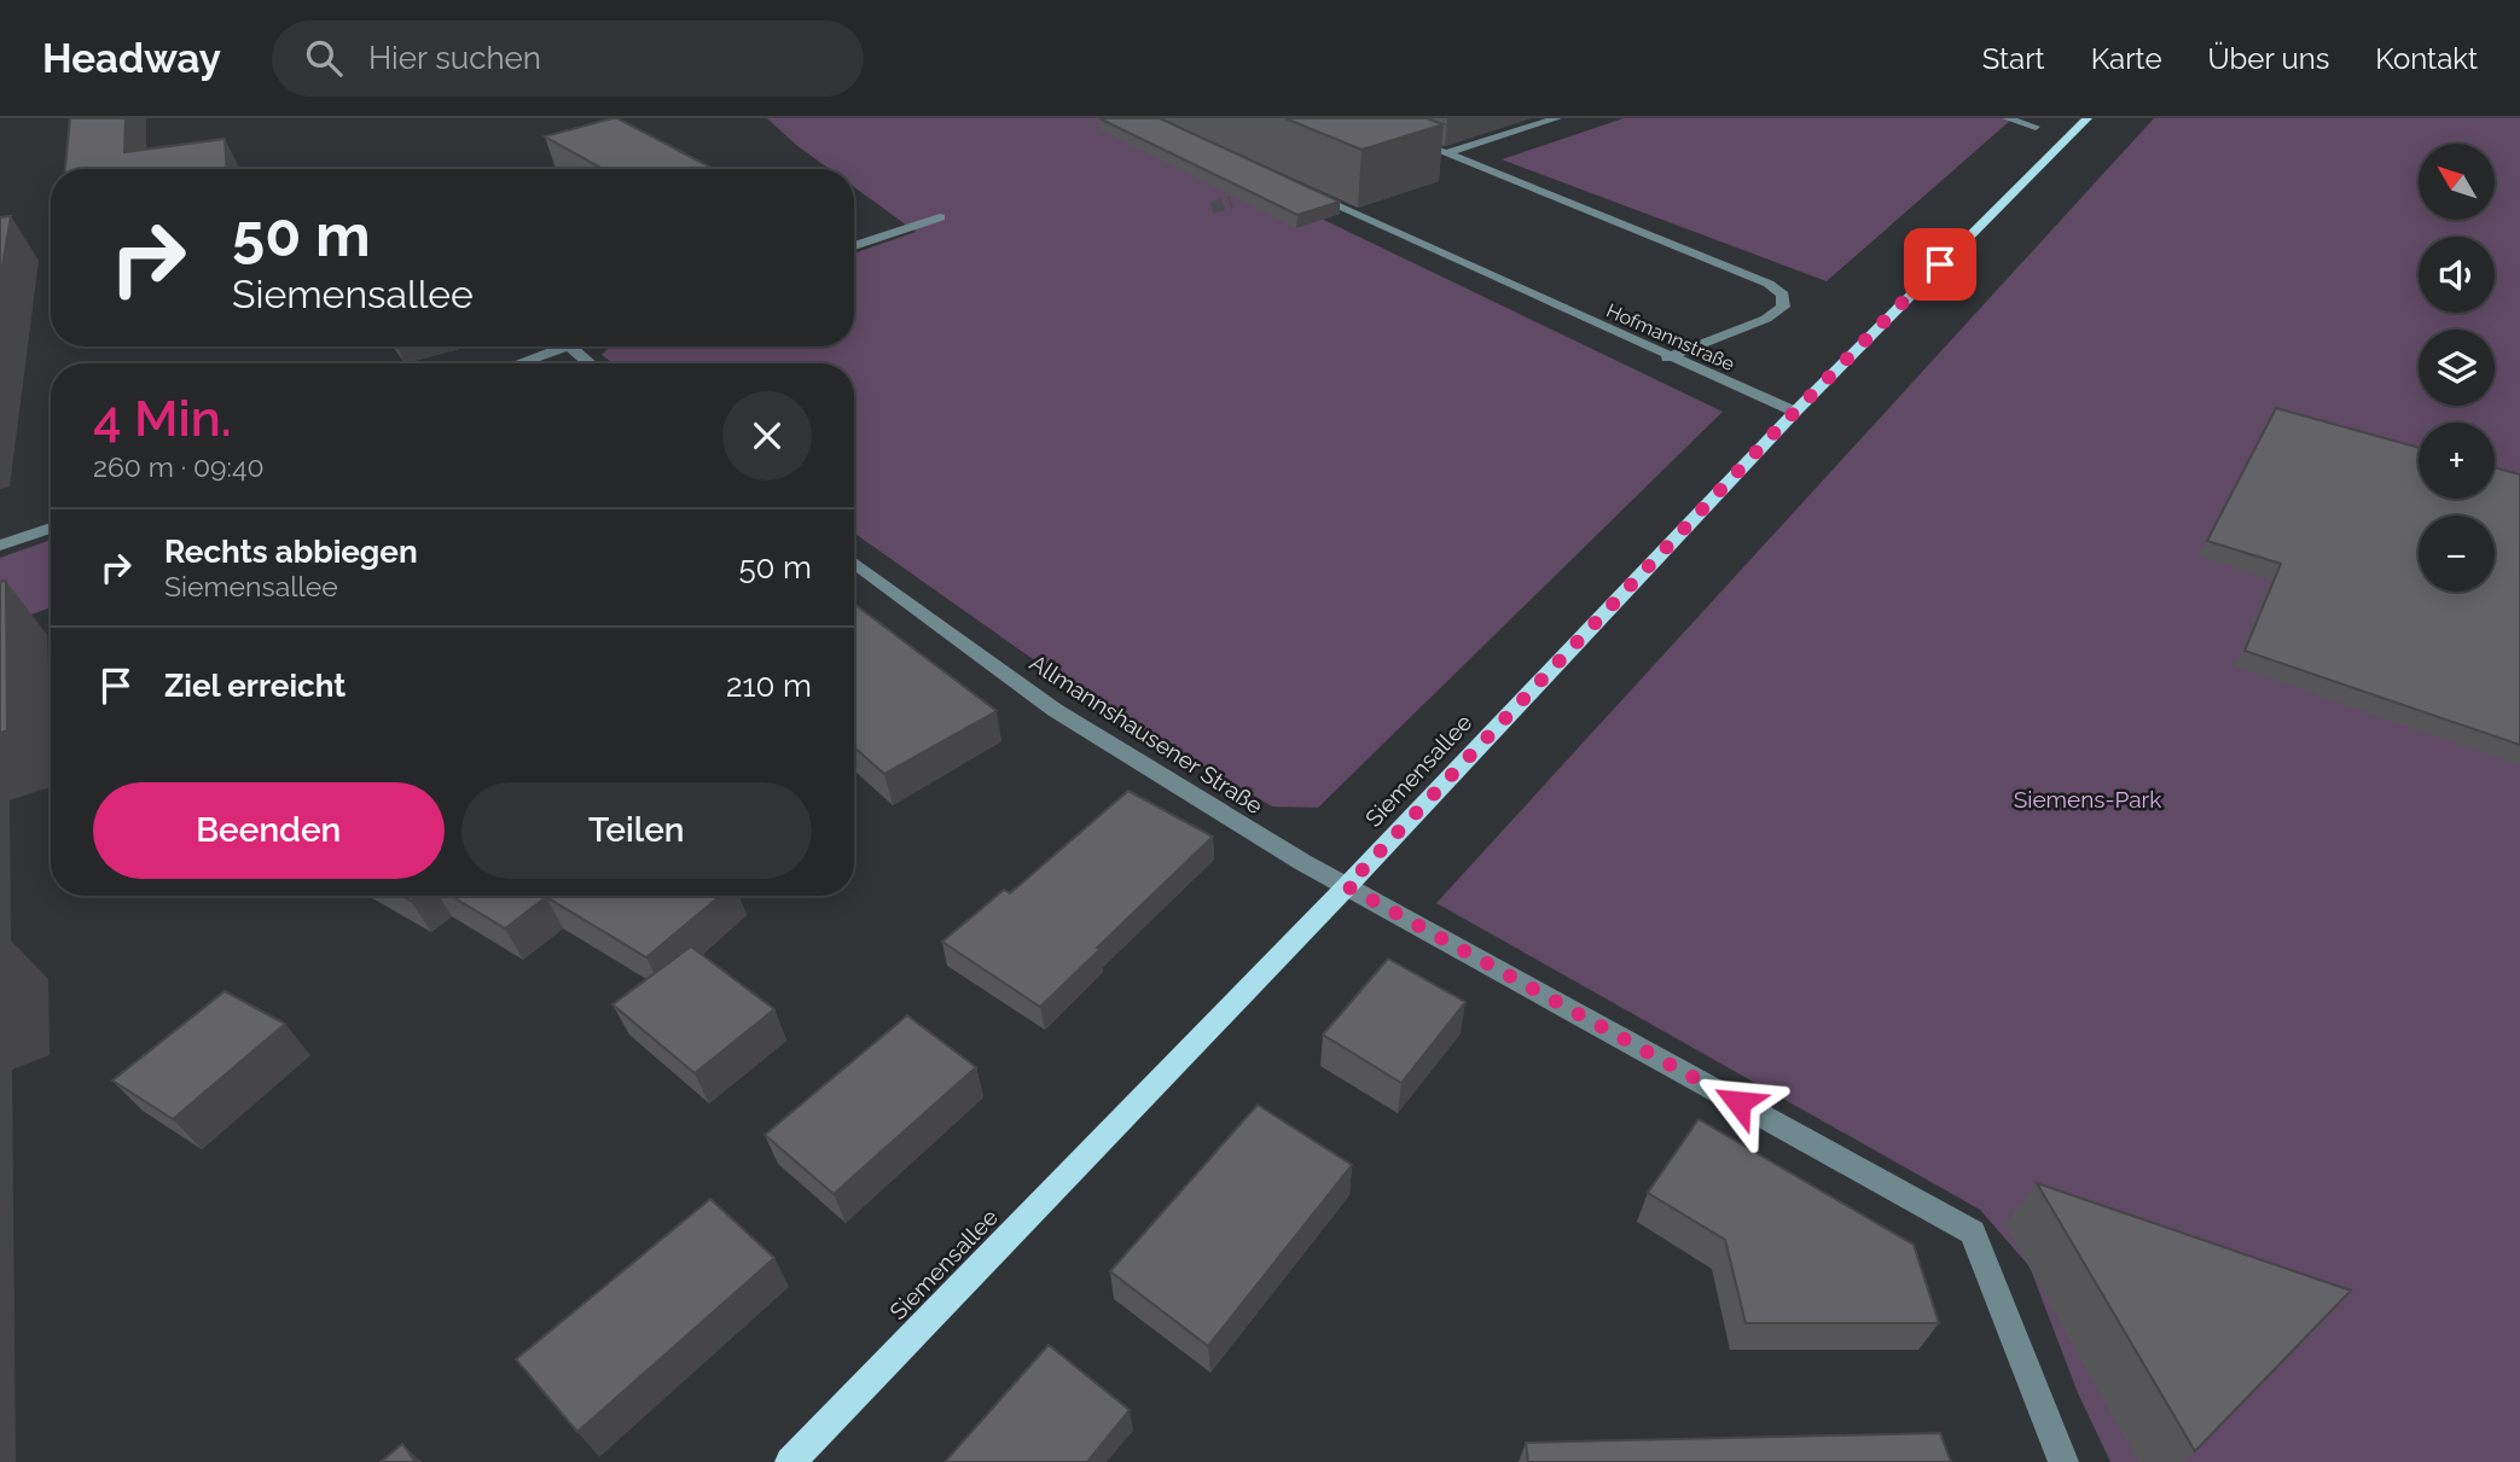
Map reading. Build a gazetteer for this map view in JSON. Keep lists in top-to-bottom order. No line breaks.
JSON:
{"streets":{"main road":["Siemensallee"],"street":["Hofmannstraße","Allmannshausener Straße"]},"crossings":[["Hofmannstraße","Siemensallee"],["Allmannshausener Straße","Siemensallee"]],"parks":["Siemens-Park"],"north":"top left","page":{"header":"Headway","search":"Hier suchen","nav":["Start","Karte","Über uns","Kontakt"],"map_buttons":["+","−"],"turn":["50 m","Siemensallee"],"heading":["4 Min.","260 m · 09:40"],"list":[{"name":"Rechts abbiegen","note":"Siemensallee","value":"50 m"},{"name":"Ziel erreicht","value":"210 m"}],"buttons":["Beenden","Teilen"]}}
